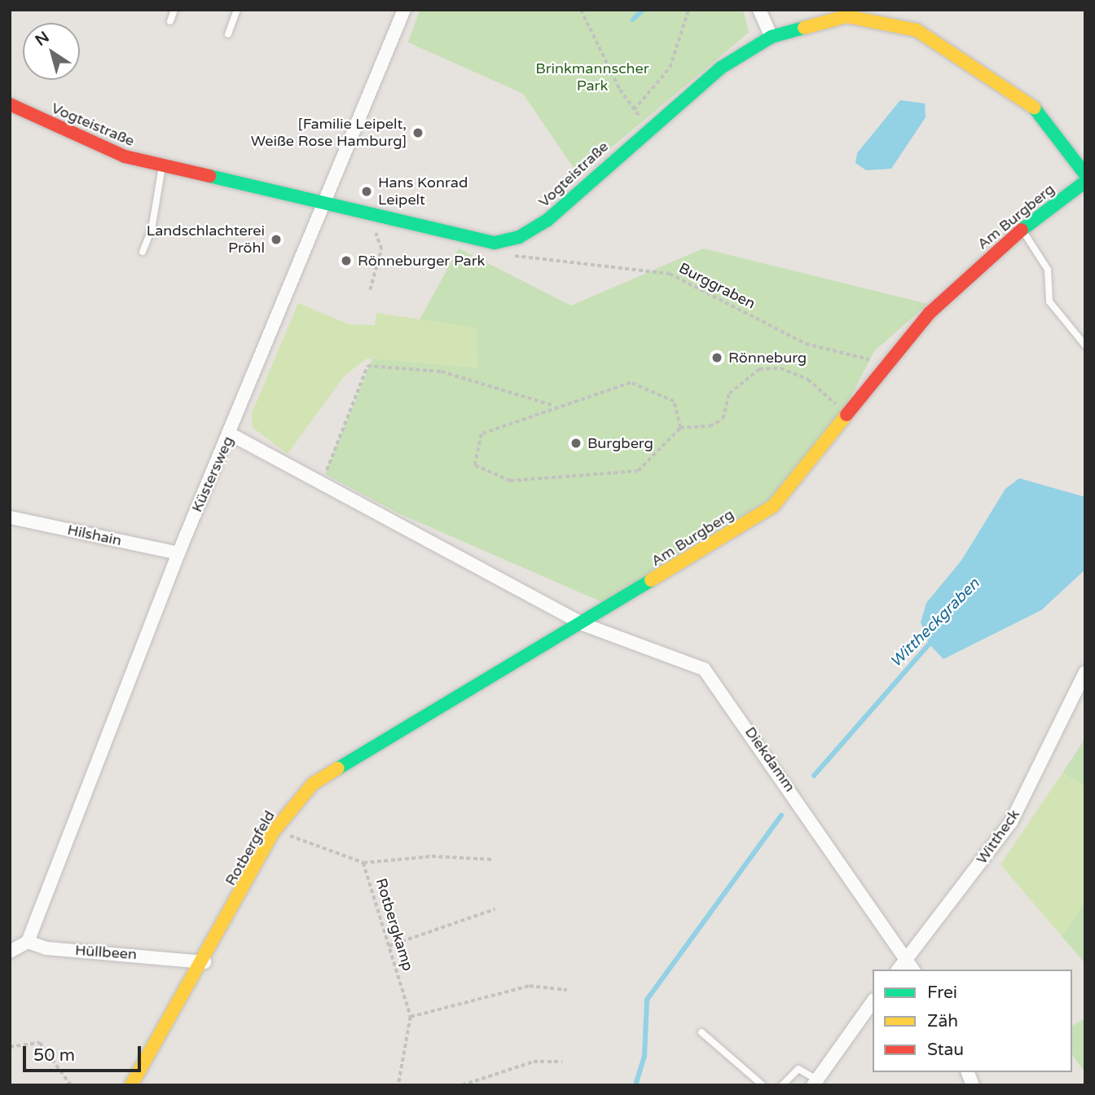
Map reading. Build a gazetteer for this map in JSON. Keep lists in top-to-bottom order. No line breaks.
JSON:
{"streets":{"street":["Vogteistraße","Am Burgberg","Küstersweg","Hilshain","Diekdamm","Wittheck","Rotbergfeld","Hüllbeen"],"path":["Burggraben","Rotbergkamp"]},"crossings":[["Vogteistraße","Burggraben"],["Vogteistraße","Küstersweg"],["Am Burgberg","Burggraben"],["Am Burgberg","Diekdamm"],["Am Burgberg","Rotbergfeld"],["Küstersweg","Hilshain"],["Küstersweg","Hüllbeen"],["Diekdamm","Wittheck"],["Diekdamm","Rotbergfeld"],["Rotbergfeld","Rotbergkamp"],["Rotbergfeld","Hüllbeen"]],"water":["Wittheckgraben"],"parks":["Brinkmannscher Park"],"places":["[Familie Leipelt, Weiße Rose Hamburg]","Hans Konrad Leipelt","Landschlachterei Pröhl","Rönneburger Park","Rönneburg","Burgberg"],"legend":["Frei","Zäh","Stau"],"scale_bar":"50 m","north":"top left"}
